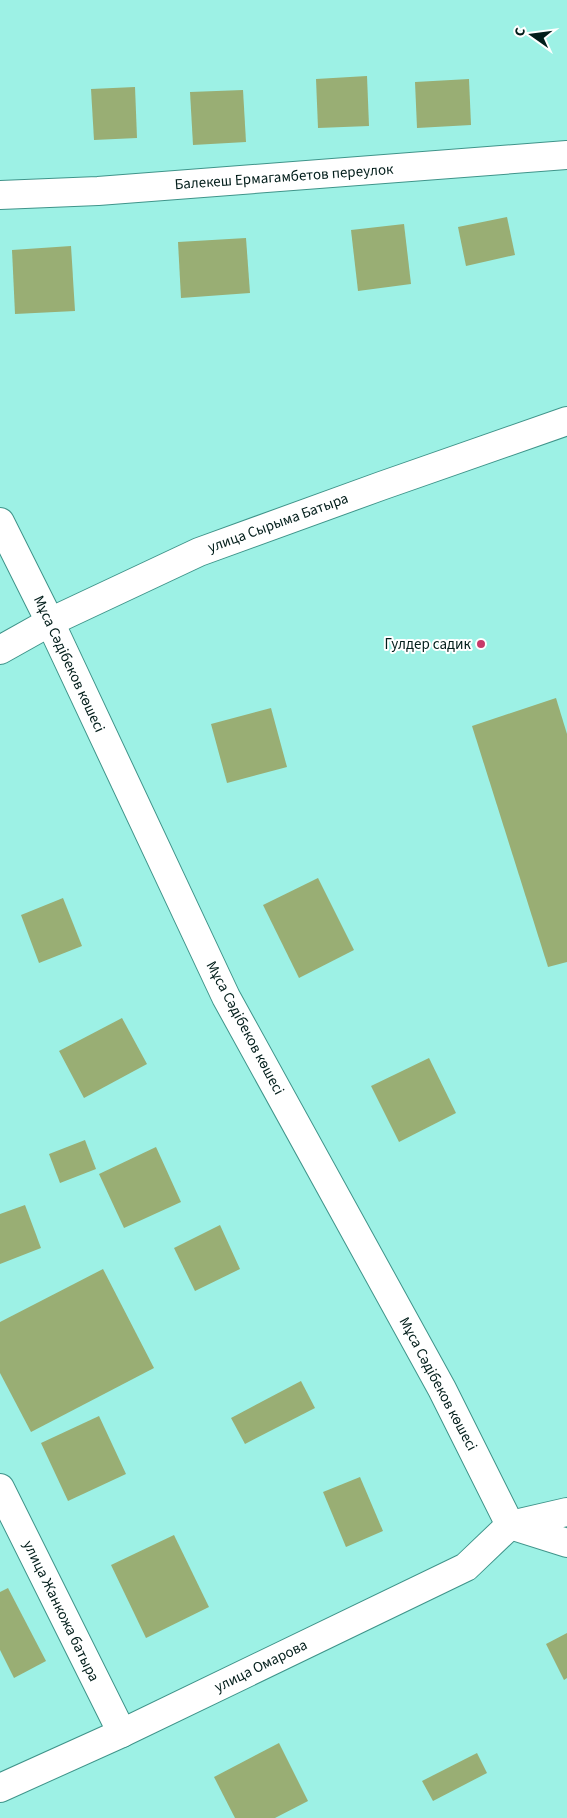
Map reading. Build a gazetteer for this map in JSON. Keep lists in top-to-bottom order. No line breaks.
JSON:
{"streets":{"street":["Балекеш Ермагамбетов переулок","улица Сырыма Батыра","Мұса Сәдібеков көшесі","улица Жанкожа батыра","улица Омарова"]},"crossings":[["улица Сырыма Батыра","Мұса Сәдібеков көшесі"],["Мұса Сәдібеков көшесі","улица Омарова"],["улица Жанкожа батыра","улица Омарова"]],"places":["Гулдер садик"],"north":"left"}
